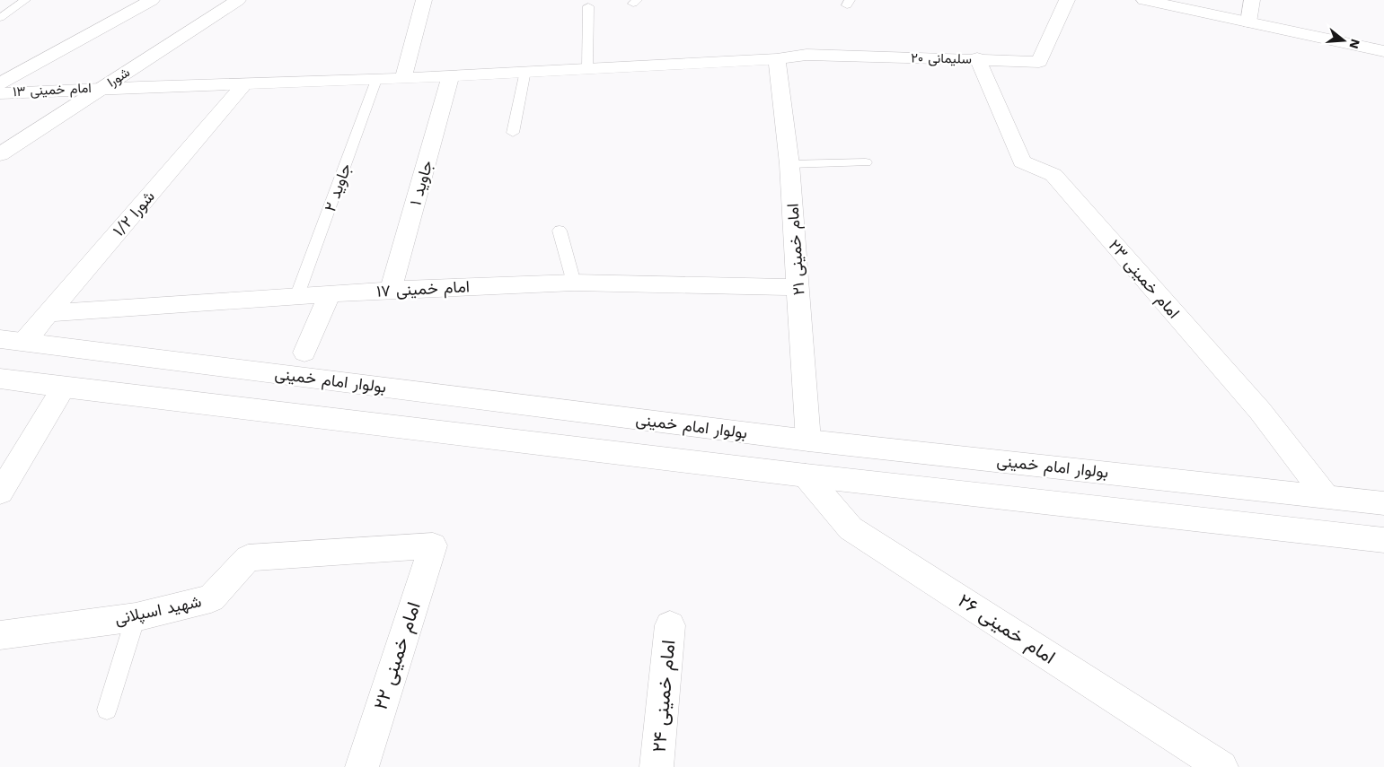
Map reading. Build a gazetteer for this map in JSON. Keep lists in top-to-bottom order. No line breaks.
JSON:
{"streets":{"street":["سلیمانی ۲۰","شورا","امام خمینی ۱۳","جاوید ۱","شورا ۱/۲","امام خمینی ۲۱","امام خمینی ۲۳","امام خمینی ۱۷","بولوار امام خمینی","شهید اسپلانی","امام خمینی ۲۶","امام خمینی ۲۲","امام خمینی ۲۴"],"lane":["جاوید ۲"]},"crossings":[["سلیمانی ۲۰","امام خمینی ۱۳"],["سلیمانی ۲۰","جاوید ۱"],["سلیمانی ۲۰","امام خمینی ۲۱"],["سلیمانی ۲۰","امام خمینی ۲۳"],["شورا","امام خمینی ۱۳"],["امام خمینی ۱۳","جاوید ۱"],["امام خمینی ۱۳","جاوید ۲"],["امام خمینی ۱۳","شورا ۱/۲"],["جاوید ۱","امام خمینی ۱۷"],["جاوید ۲","امام خمینی ۱۷"],["شورا ۱/۲","امام خمینی ۱۷"],["شورا ۱/۲","بولوار امام خمینی"],["امام خمینی ۲۱","امام خمینی ۱۷"],["امام خمینی ۲۱","بولوار امام خمینی"],["امام خمینی ۲۳","بولوار امام خمینی"],["شهید اسپلانی","امام خمینی ۲۲"]],"north":"right"}
